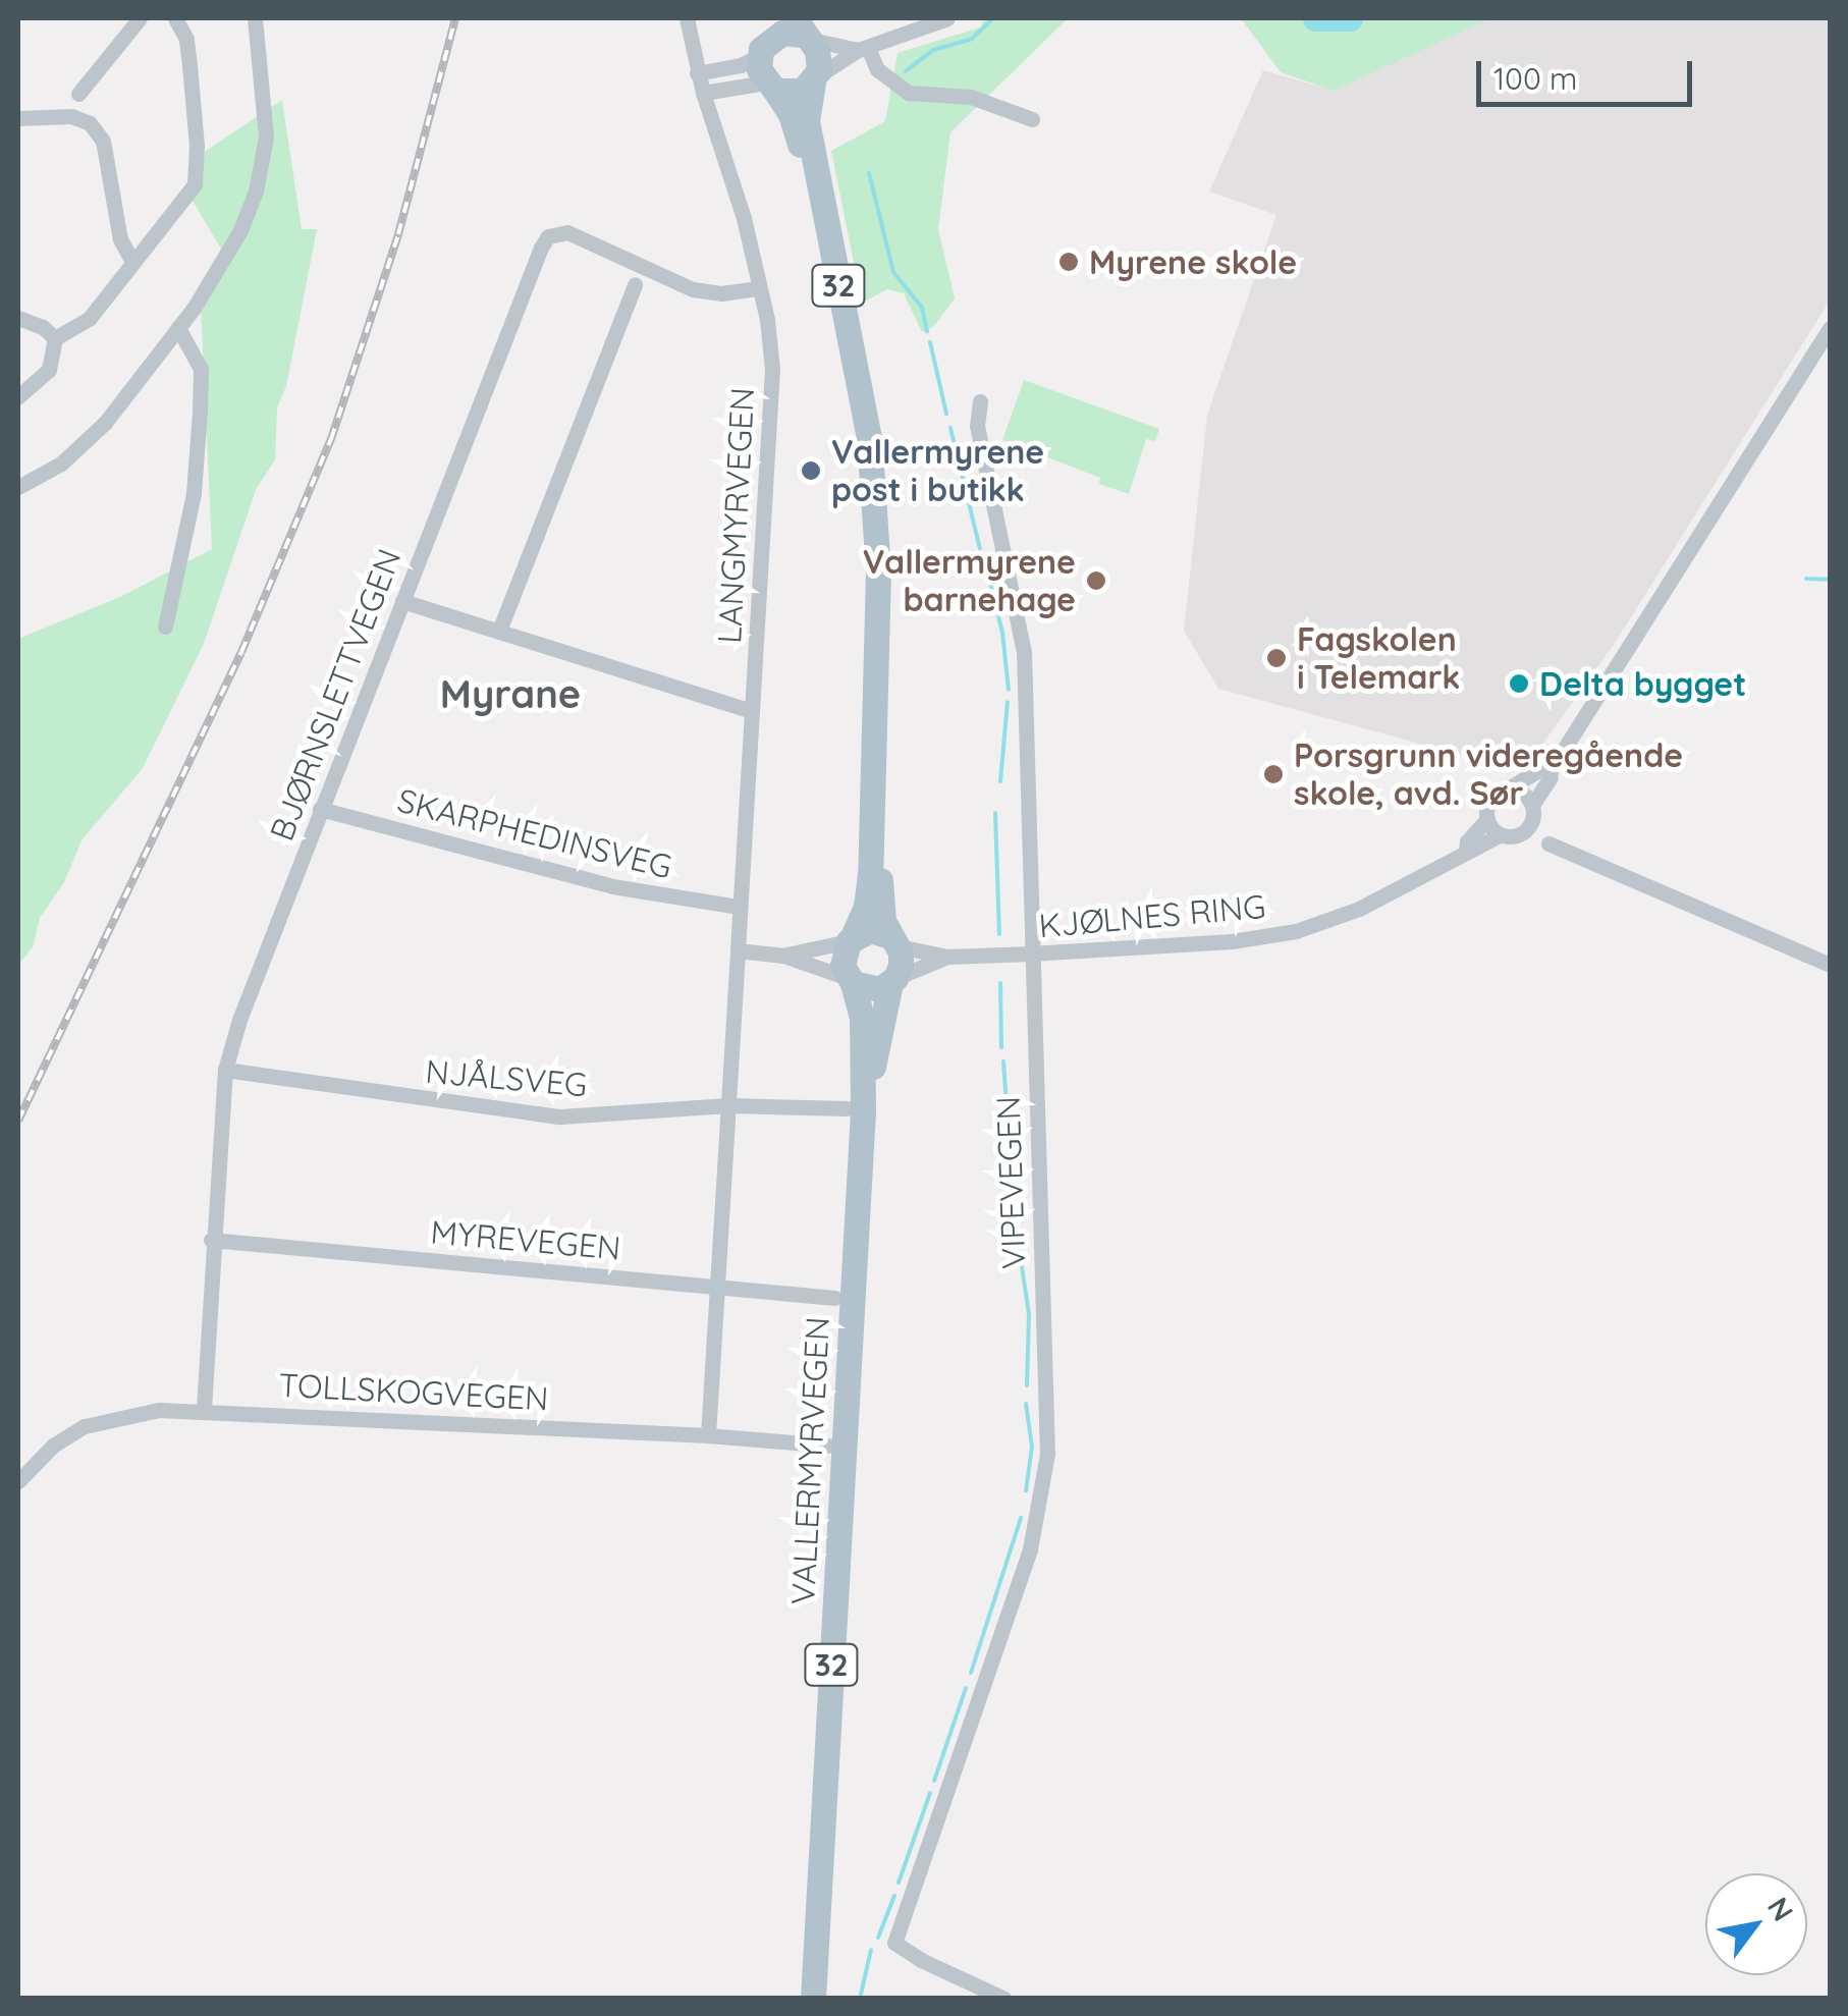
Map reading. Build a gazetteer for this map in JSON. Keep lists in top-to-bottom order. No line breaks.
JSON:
{"streets":{"main road":["32","VALLERMYRVEGEN"],"street":["LANGMYRVEGEN","BJØRNSLETTVEGEN","SKARPHEDINSVEG","KJØLNES RING","NJÅLSVEG","VIPEVEGEN","MYREVEGEN","TOLLSKOGVEGEN"]},"crossings":[["32","KJØLNES RING"],["32","VALLERMYRVEGEN"],["LANGMYRVEGEN","BJØRNSLETTVEGEN"],["LANGMYRVEGEN","SKARPHEDINSVEG"],["LANGMYRVEGEN","NJÅLSVEG"],["LANGMYRVEGEN","MYREVEGEN"],["LANGMYRVEGEN","TOLLSKOGVEGEN"],["BJØRNSLETTVEGEN","SKARPHEDINSVEG"],["BJØRNSLETTVEGEN","NJÅLSVEG"],["BJØRNSLETTVEGEN","MYREVEGEN"],["BJØRNSLETTVEGEN","TOLLSKOGVEGEN"],["KJØLNES RING","VIPEVEGEN"],["KJØLNES RING","VALLERMYRVEGEN"],["NJÅLSVEG","VALLERMYRVEGEN"]],"districts":["Myrane"],"places":["Myrene skole","Vallermyrene post i butikk","Vallermyrene barnehage","Fagskolen i Telemark","Delta bygget","Porsgrunn videregående skole, avd. Sør"],"scale_bar":"100 m","north":"top right"}
